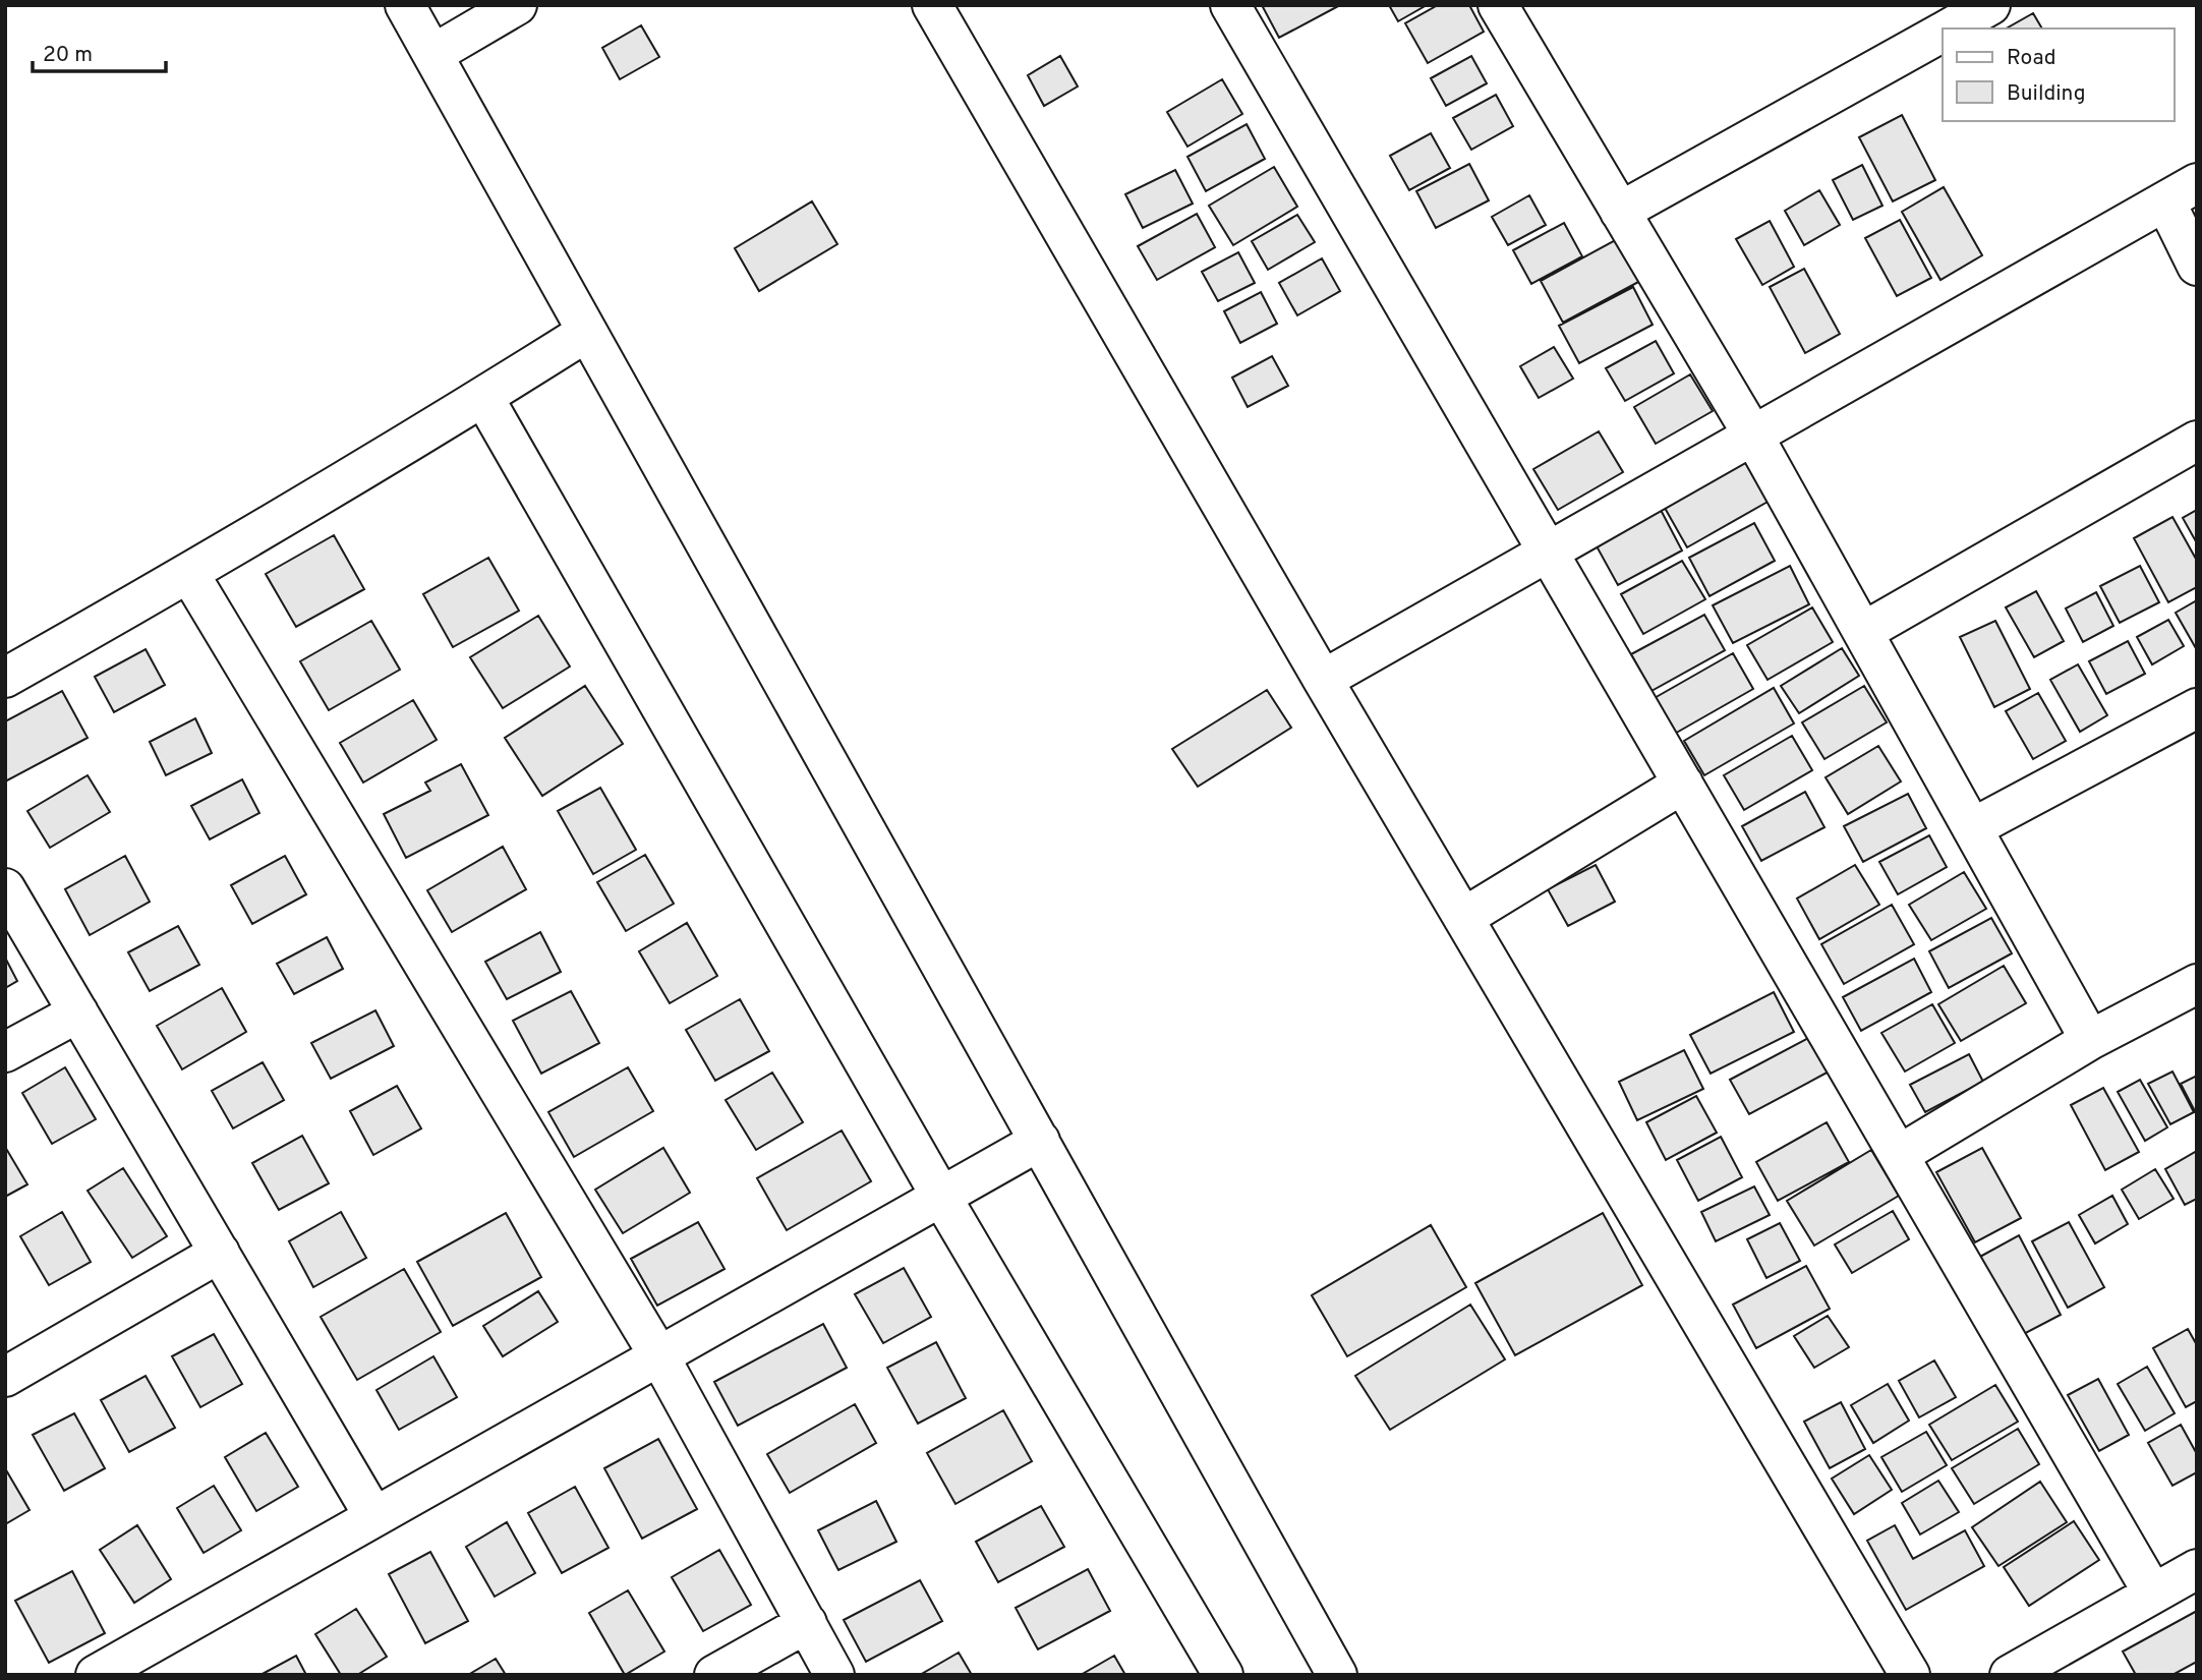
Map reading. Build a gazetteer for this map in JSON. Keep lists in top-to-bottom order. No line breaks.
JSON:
{"legend":["Road","Building"],"scale_bar":"20 m"}
